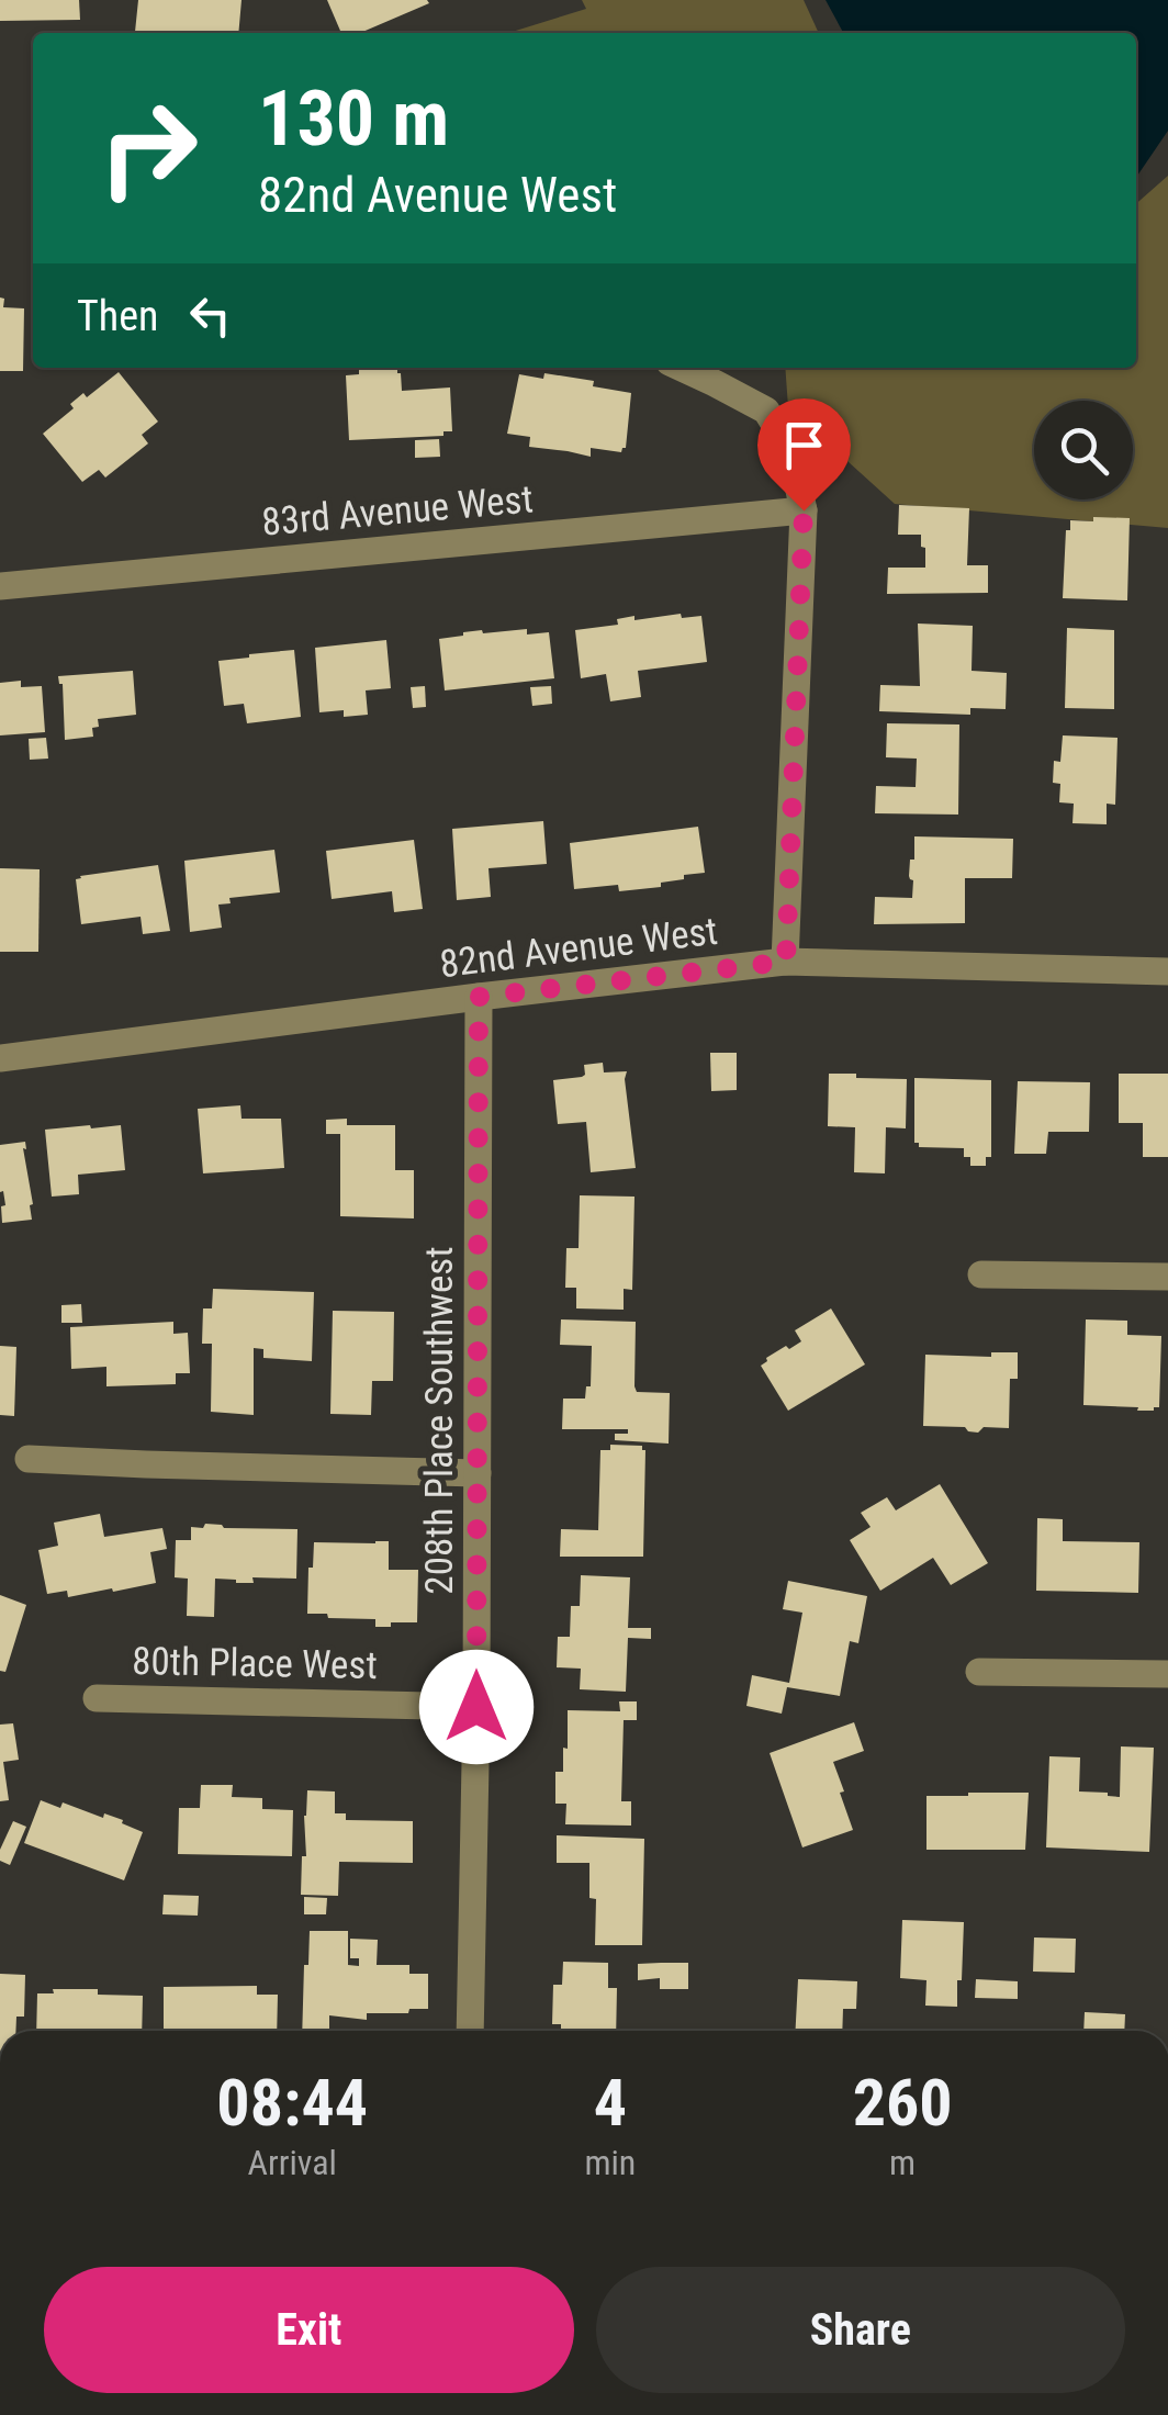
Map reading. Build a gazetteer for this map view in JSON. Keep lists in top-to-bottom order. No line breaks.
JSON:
{"streets":{"street":["83rd Avenue West","82nd Avenue West","208th Place Southwest","80th Place West"]},"crossings":[["82nd Avenue West","208th Place Southwest"],["208th Place Southwest","80th Place West"]],"page":{"turn":["130 m","82nd Avenue West"],"then":"Then","eta":["08:44","Arrival","4","min","260","m"],"buttons":["Exit","Share"]}}
